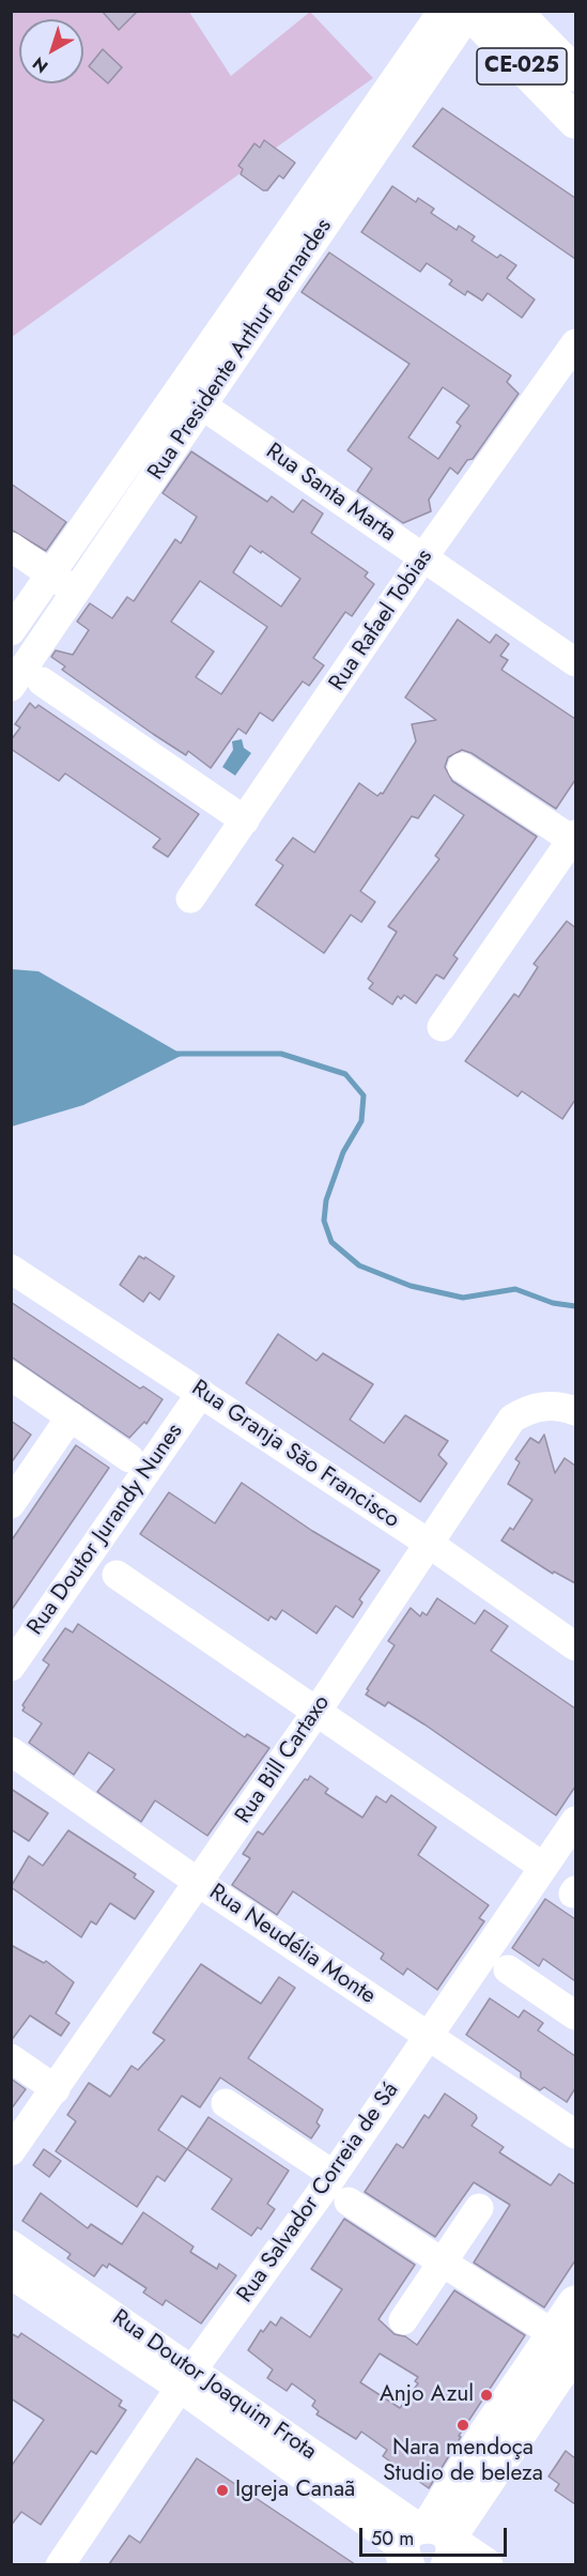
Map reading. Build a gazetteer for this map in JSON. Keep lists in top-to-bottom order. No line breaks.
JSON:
{"streets":{"main road":["CE-025","Rua Doutor Joaquim Frota"],"street":["Rua Presidente Arthur Bernardes","Rua Santa Marta","Rua Rafael Tobias","Rua Granja São Francisco","Rua Doutor Jurandy Nunes","Rua Bill Cartaxo","Rua Neudélia Monte","Rua Salvador Correia de Sá"]},"crossings":[["CE-025","Rua Presidente Arthur Bernardes"],["Rua Presidente Arthur Bernardes","Rua Santa Marta"],["Rua Santa Marta","Rua Rafael Tobias"],["Rua Granja São Francisco","Rua Doutor Jurandy Nunes"],["Rua Granja São Francisco","Rua Bill Cartaxo"],["Rua Bill Cartaxo","Rua Neudélia Monte"],["Rua Neudélia Monte","Rua Salvador Correia de Sá"],["Rua Salvador Correia de Sá","Rua Doutor Joaquim Frota"]],"places":["Anjo Azul","Nara mendoça Studio de beleza","Igreja Canaã"],"scale_bar":"50 m","north":"bottom left"}
